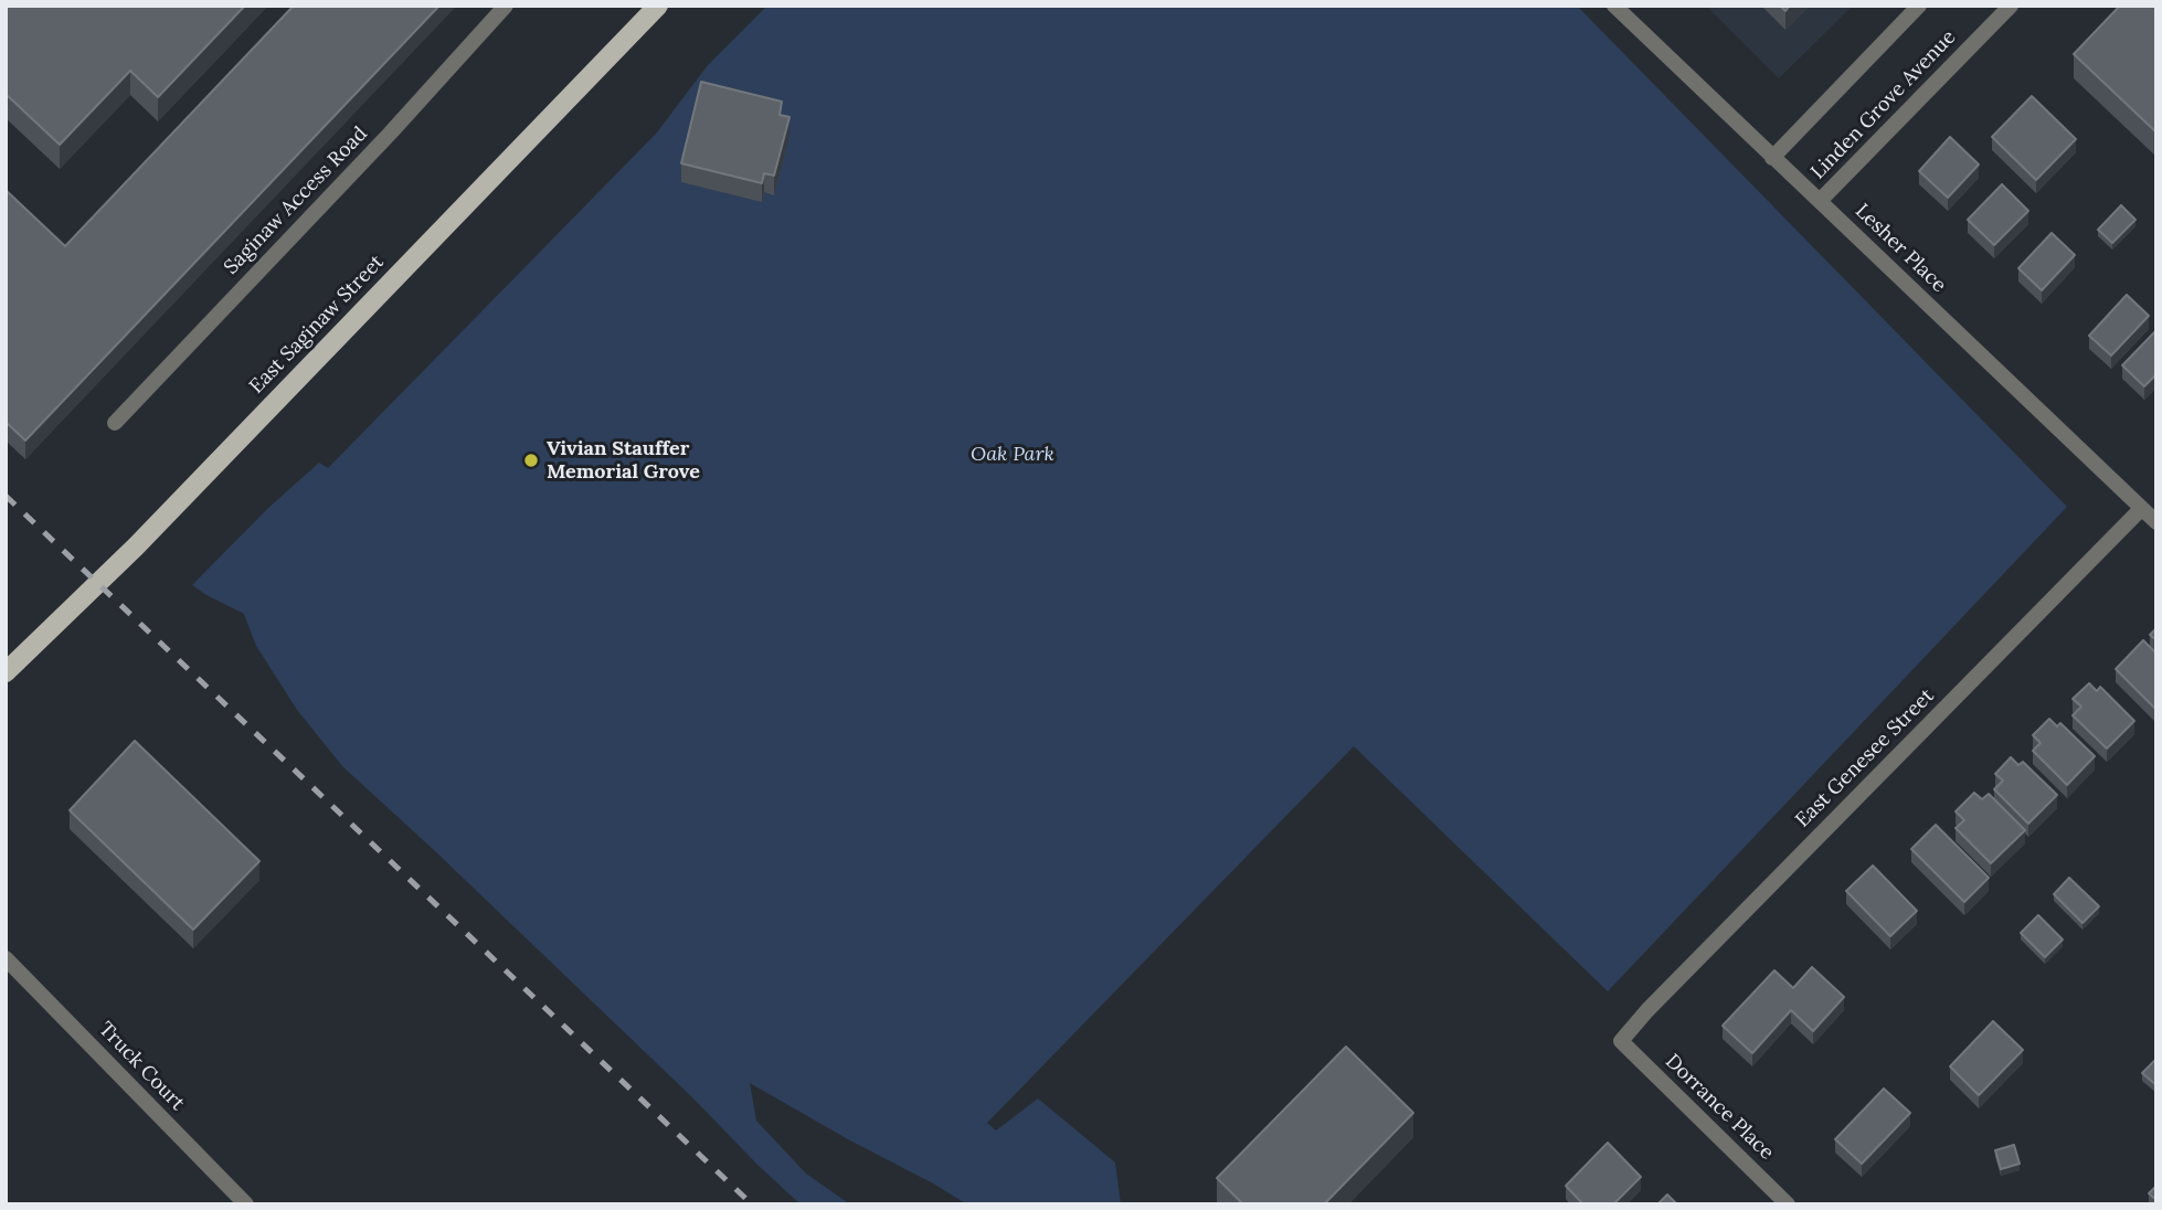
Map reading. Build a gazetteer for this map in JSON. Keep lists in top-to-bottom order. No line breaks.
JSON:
{"streets":{"main road":["East Saginaw Street"],"street":["Linden Grove Avenue","Saginaw Access Road","Lesher Place","East Genesee Street","Truck Court","Dorrance Place"]},"crossings":[["Linden Grove Avenue","Lesher Place"],["Lesher Place","East Genesee Street"],["East Genesee Street","Dorrance Place"]],"parks":["Oak Park"],"places":["Vivian Stauffer Memorial Grove"]}
